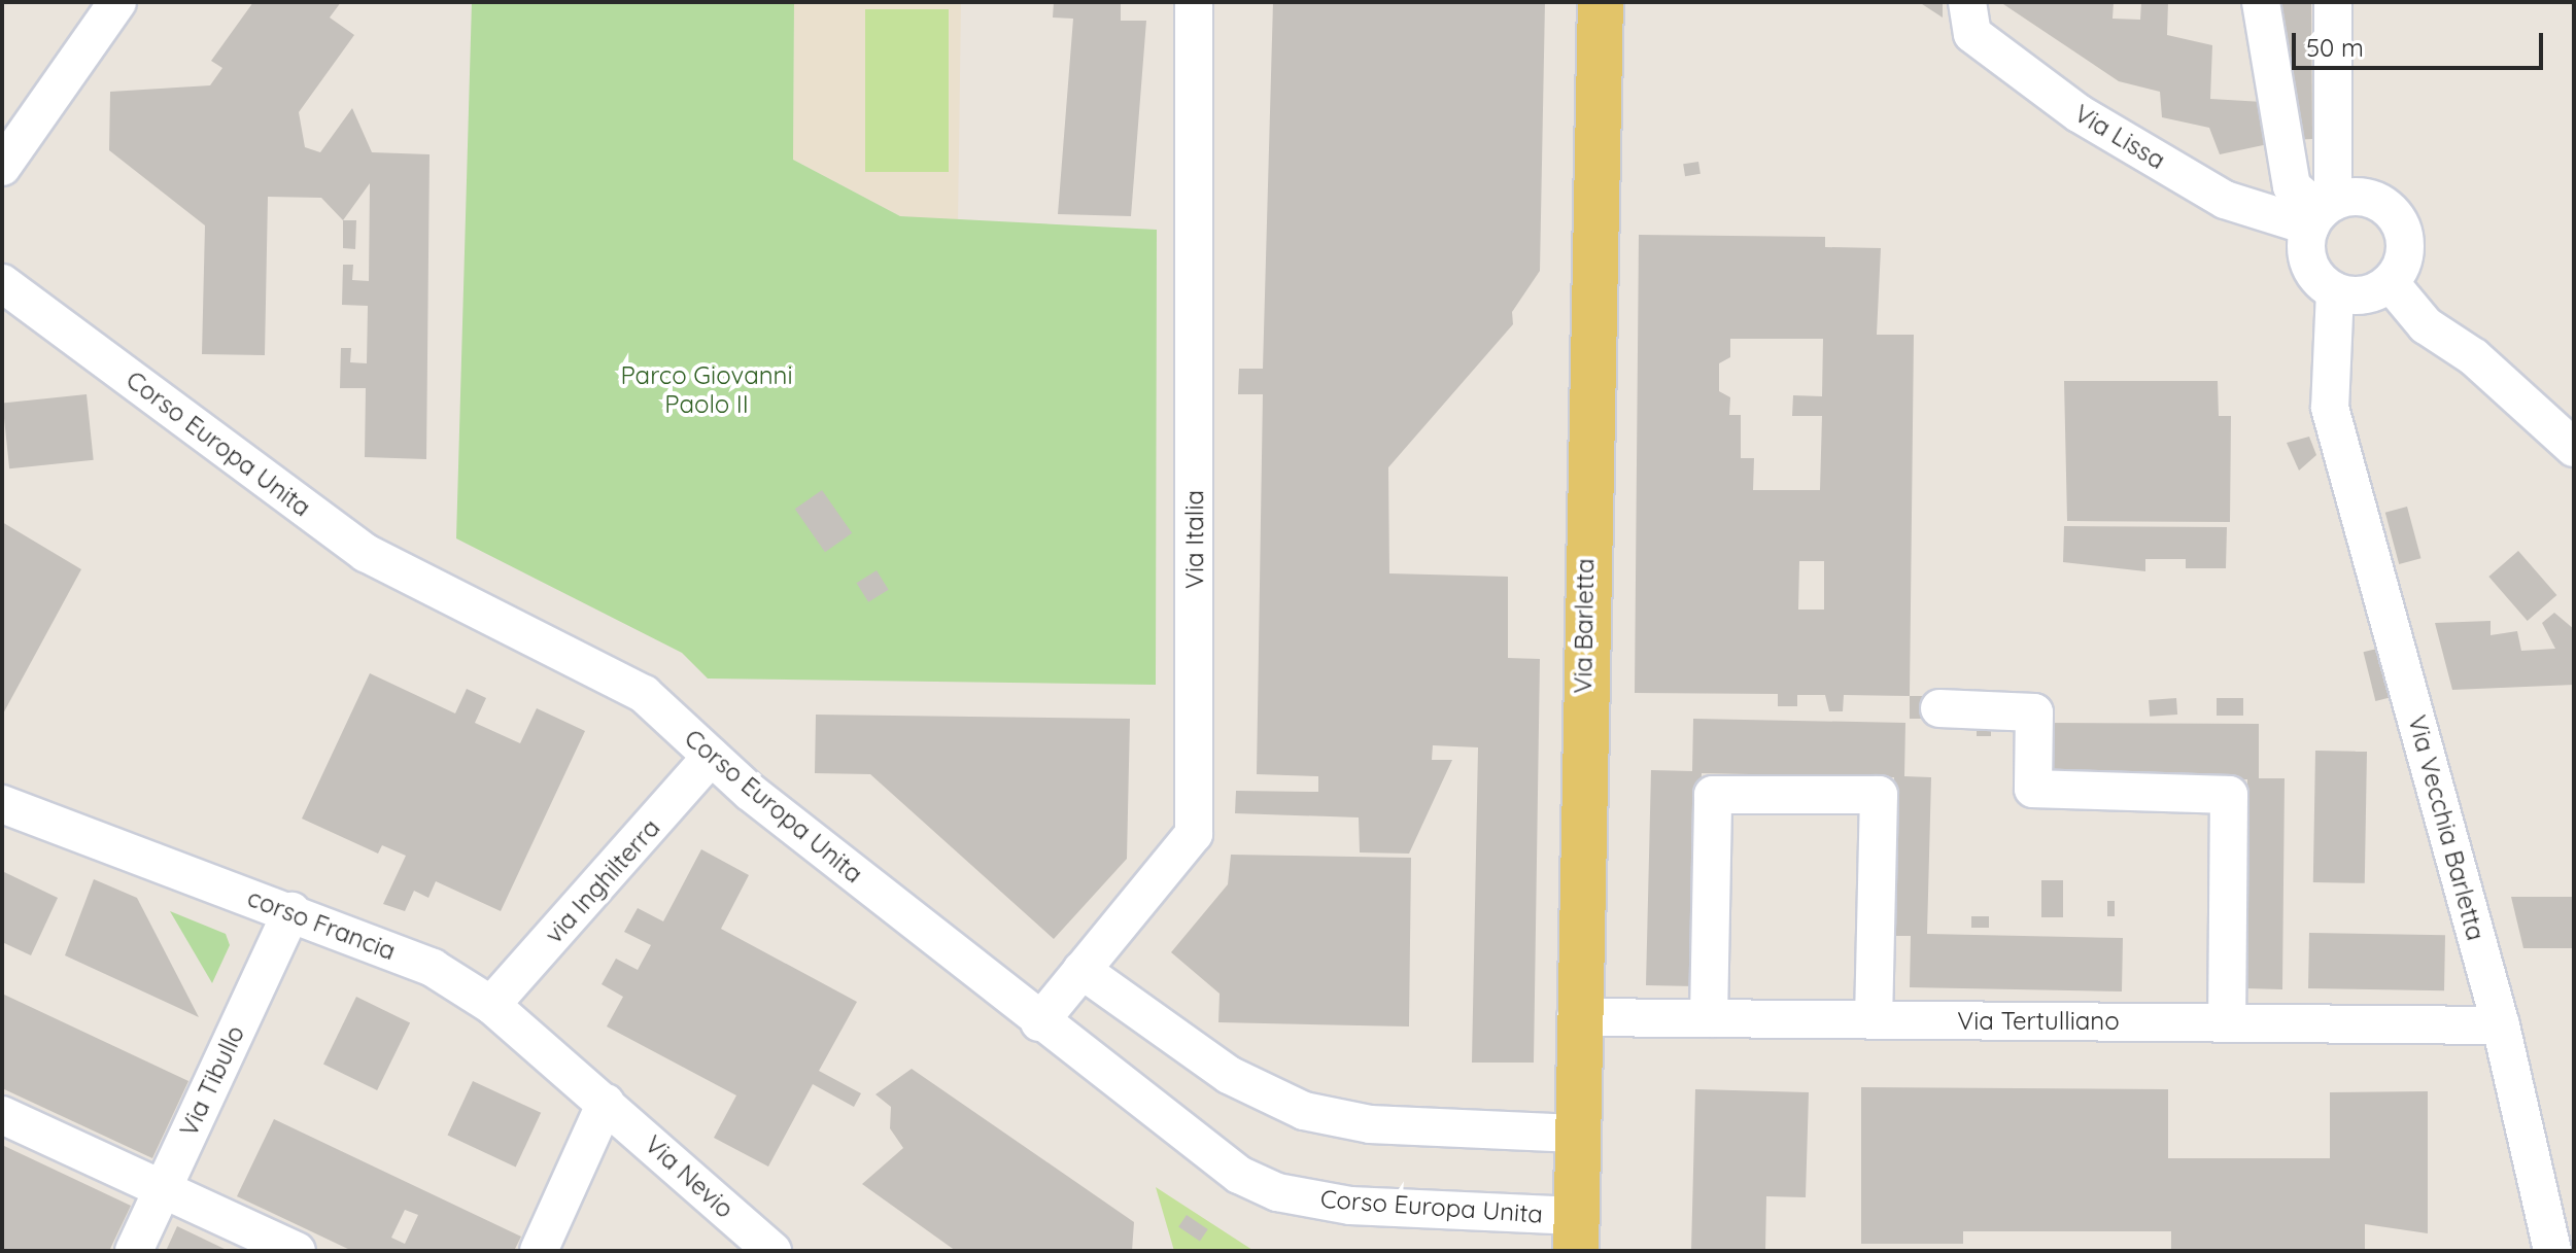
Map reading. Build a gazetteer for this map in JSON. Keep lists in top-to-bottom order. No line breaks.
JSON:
{"streets":{"main road":["Via Barletta"],"street":["Via Lissa","Corso Europa Unita","Via Italia","Via Vecchia Barletta","via Inghilterra","corso Francia","Via Tertulliano","Via Tibullo","Via Nevio"]},"crossings":[["Via Lissa","Via Vecchia Barletta"],["Corso Europa Unita","Via Italia"],["Corso Europa Unita","Via Barletta"],["Corso Europa Unita","via Inghilterra"],["Via Barletta","Via Tertulliano"],["Via Vecchia Barletta","Via Tertulliano"],["via Inghilterra","corso Francia"],["corso Francia","Via Tibullo"],["corso Francia","Via Nevio"]],"parks":["Parco Giovanni Paolo II"],"scale_bar":"50 m"}
